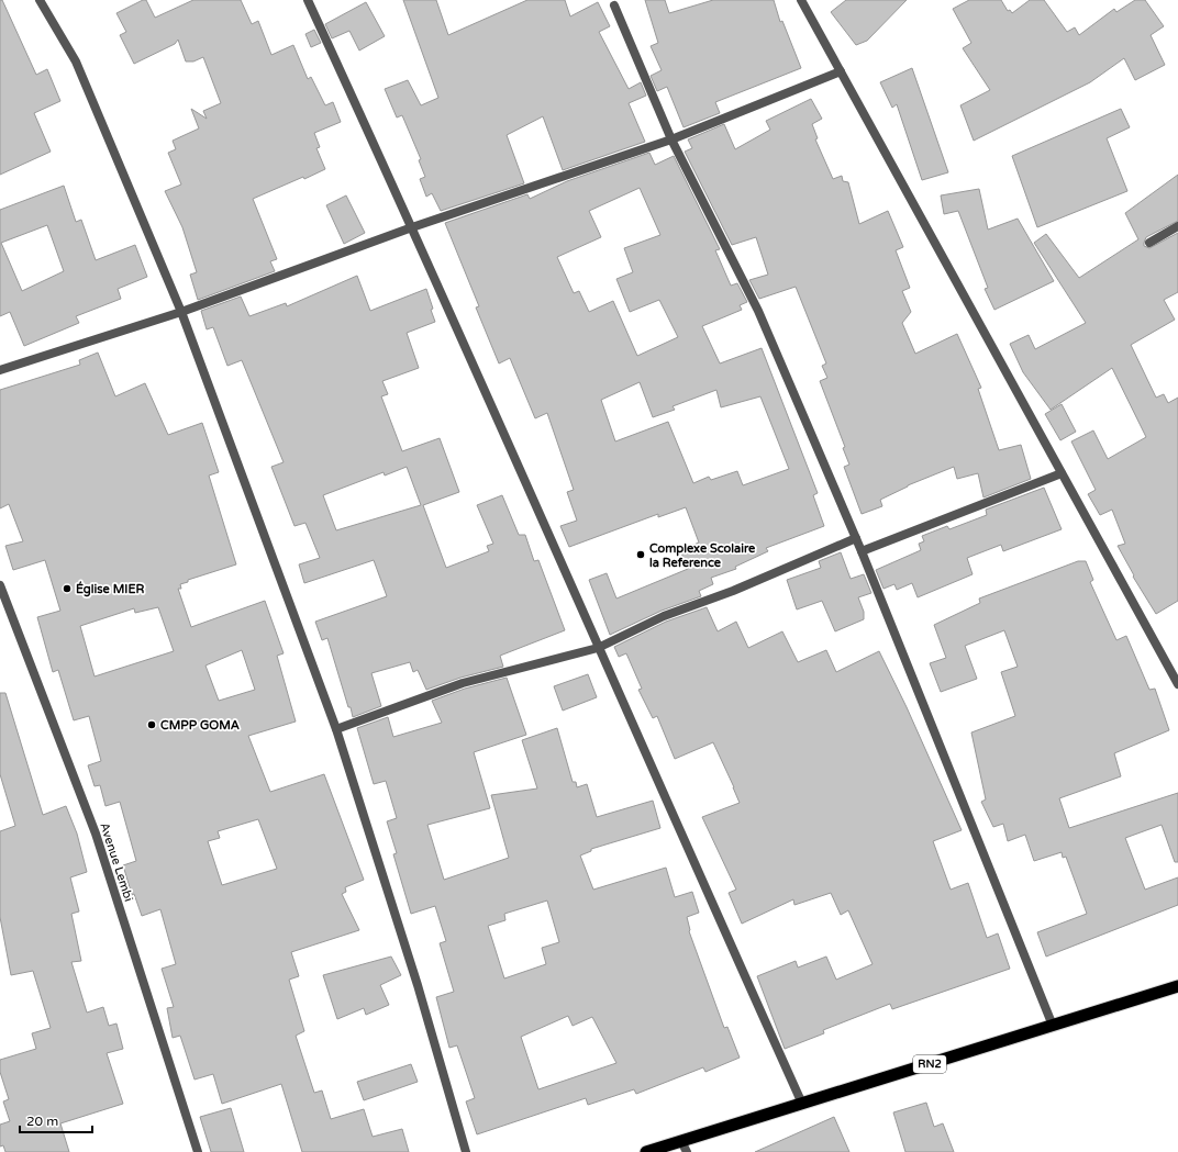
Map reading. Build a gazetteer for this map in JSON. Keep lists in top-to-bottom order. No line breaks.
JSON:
{"streets":{"highway":["RN2"],"street":["Avenue Lembi"]},"places":["Complexe Scolaire la Reference","Église MIER","CMPP GOMA"],"scale_bar":"20 m"}
